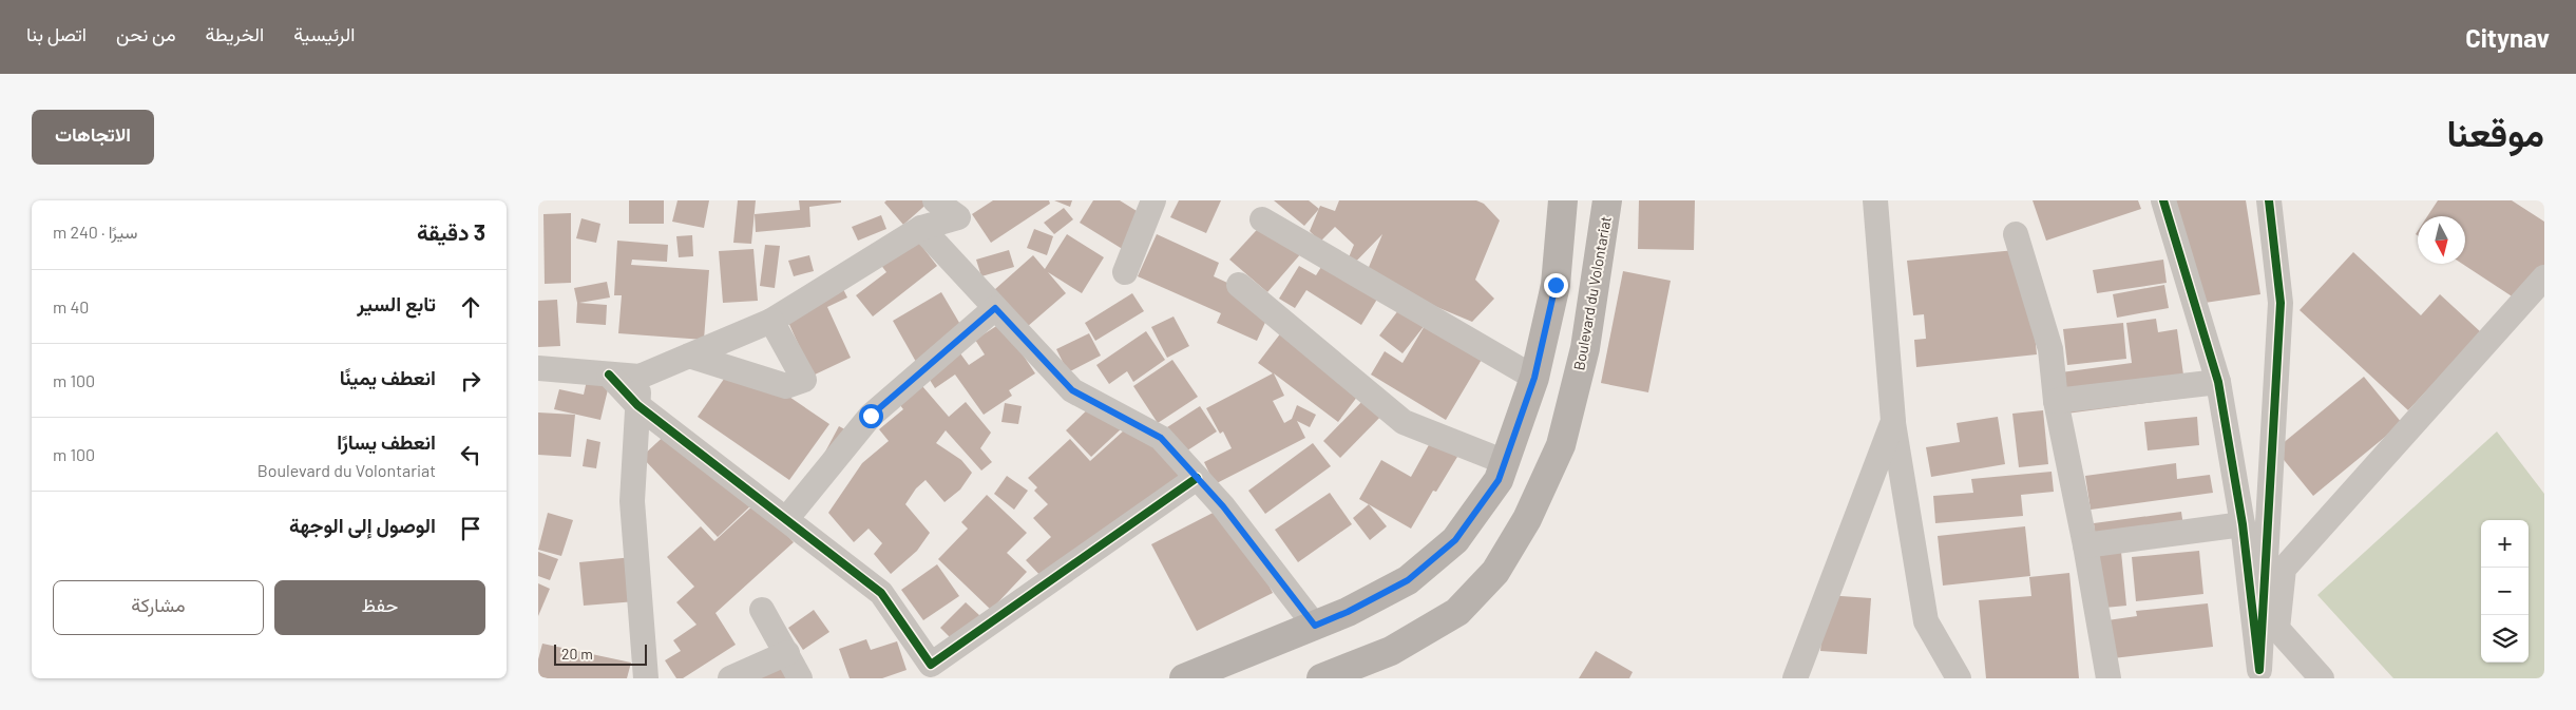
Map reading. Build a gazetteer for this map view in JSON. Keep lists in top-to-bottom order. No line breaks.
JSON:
{"streets":{"main road":["Boulevard du Volontariat"]},"scale_bar":"20 m","north":"bottom","page":{"header":"Citynav","nav":["الرئيسية","الخريطة","من نحن","اتصل بنا"],"title":"موقعنا","buttons":["الاتجاهات",["حفظ","مشاركة"]],"heading":["3 دقيقة","سيرًا · 240 m"],"list":[["تابع السير","40 m"],["انعطف يمينًا","100 m"],["انعطف يسارًا","Boulevard du Volontariat","100 m"],"الوصول إلى الوجهة"],"map_buttons":["+","−"],"scale":"20 m"}}
